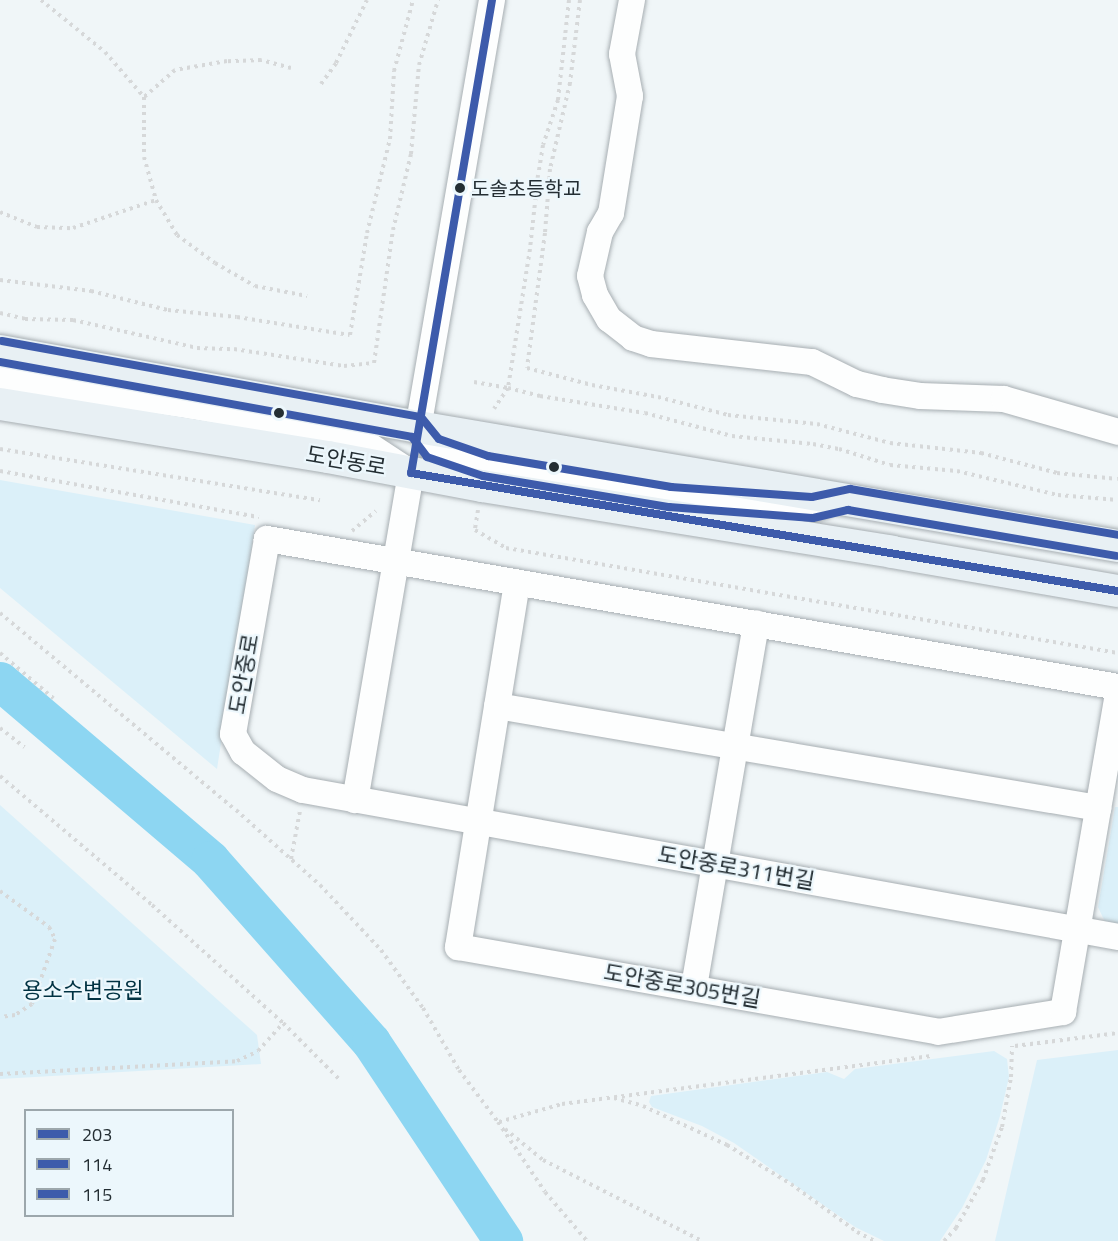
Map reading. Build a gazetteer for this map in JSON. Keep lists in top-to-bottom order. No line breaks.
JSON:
{"streets":{"main road":["도안동로"],"street":["도안중로","도안중로311번길","도안중로305번길"]},"crossings":[["도안중로","도안중로311번길"],["도안중로311번길","도안중로305번길"]],"parks":["용소수변공원"],"places":["도솔초등학교"],"lines":["transit line 203","transit line 115","transit line 114"],"legend":["203","114","115"]}
